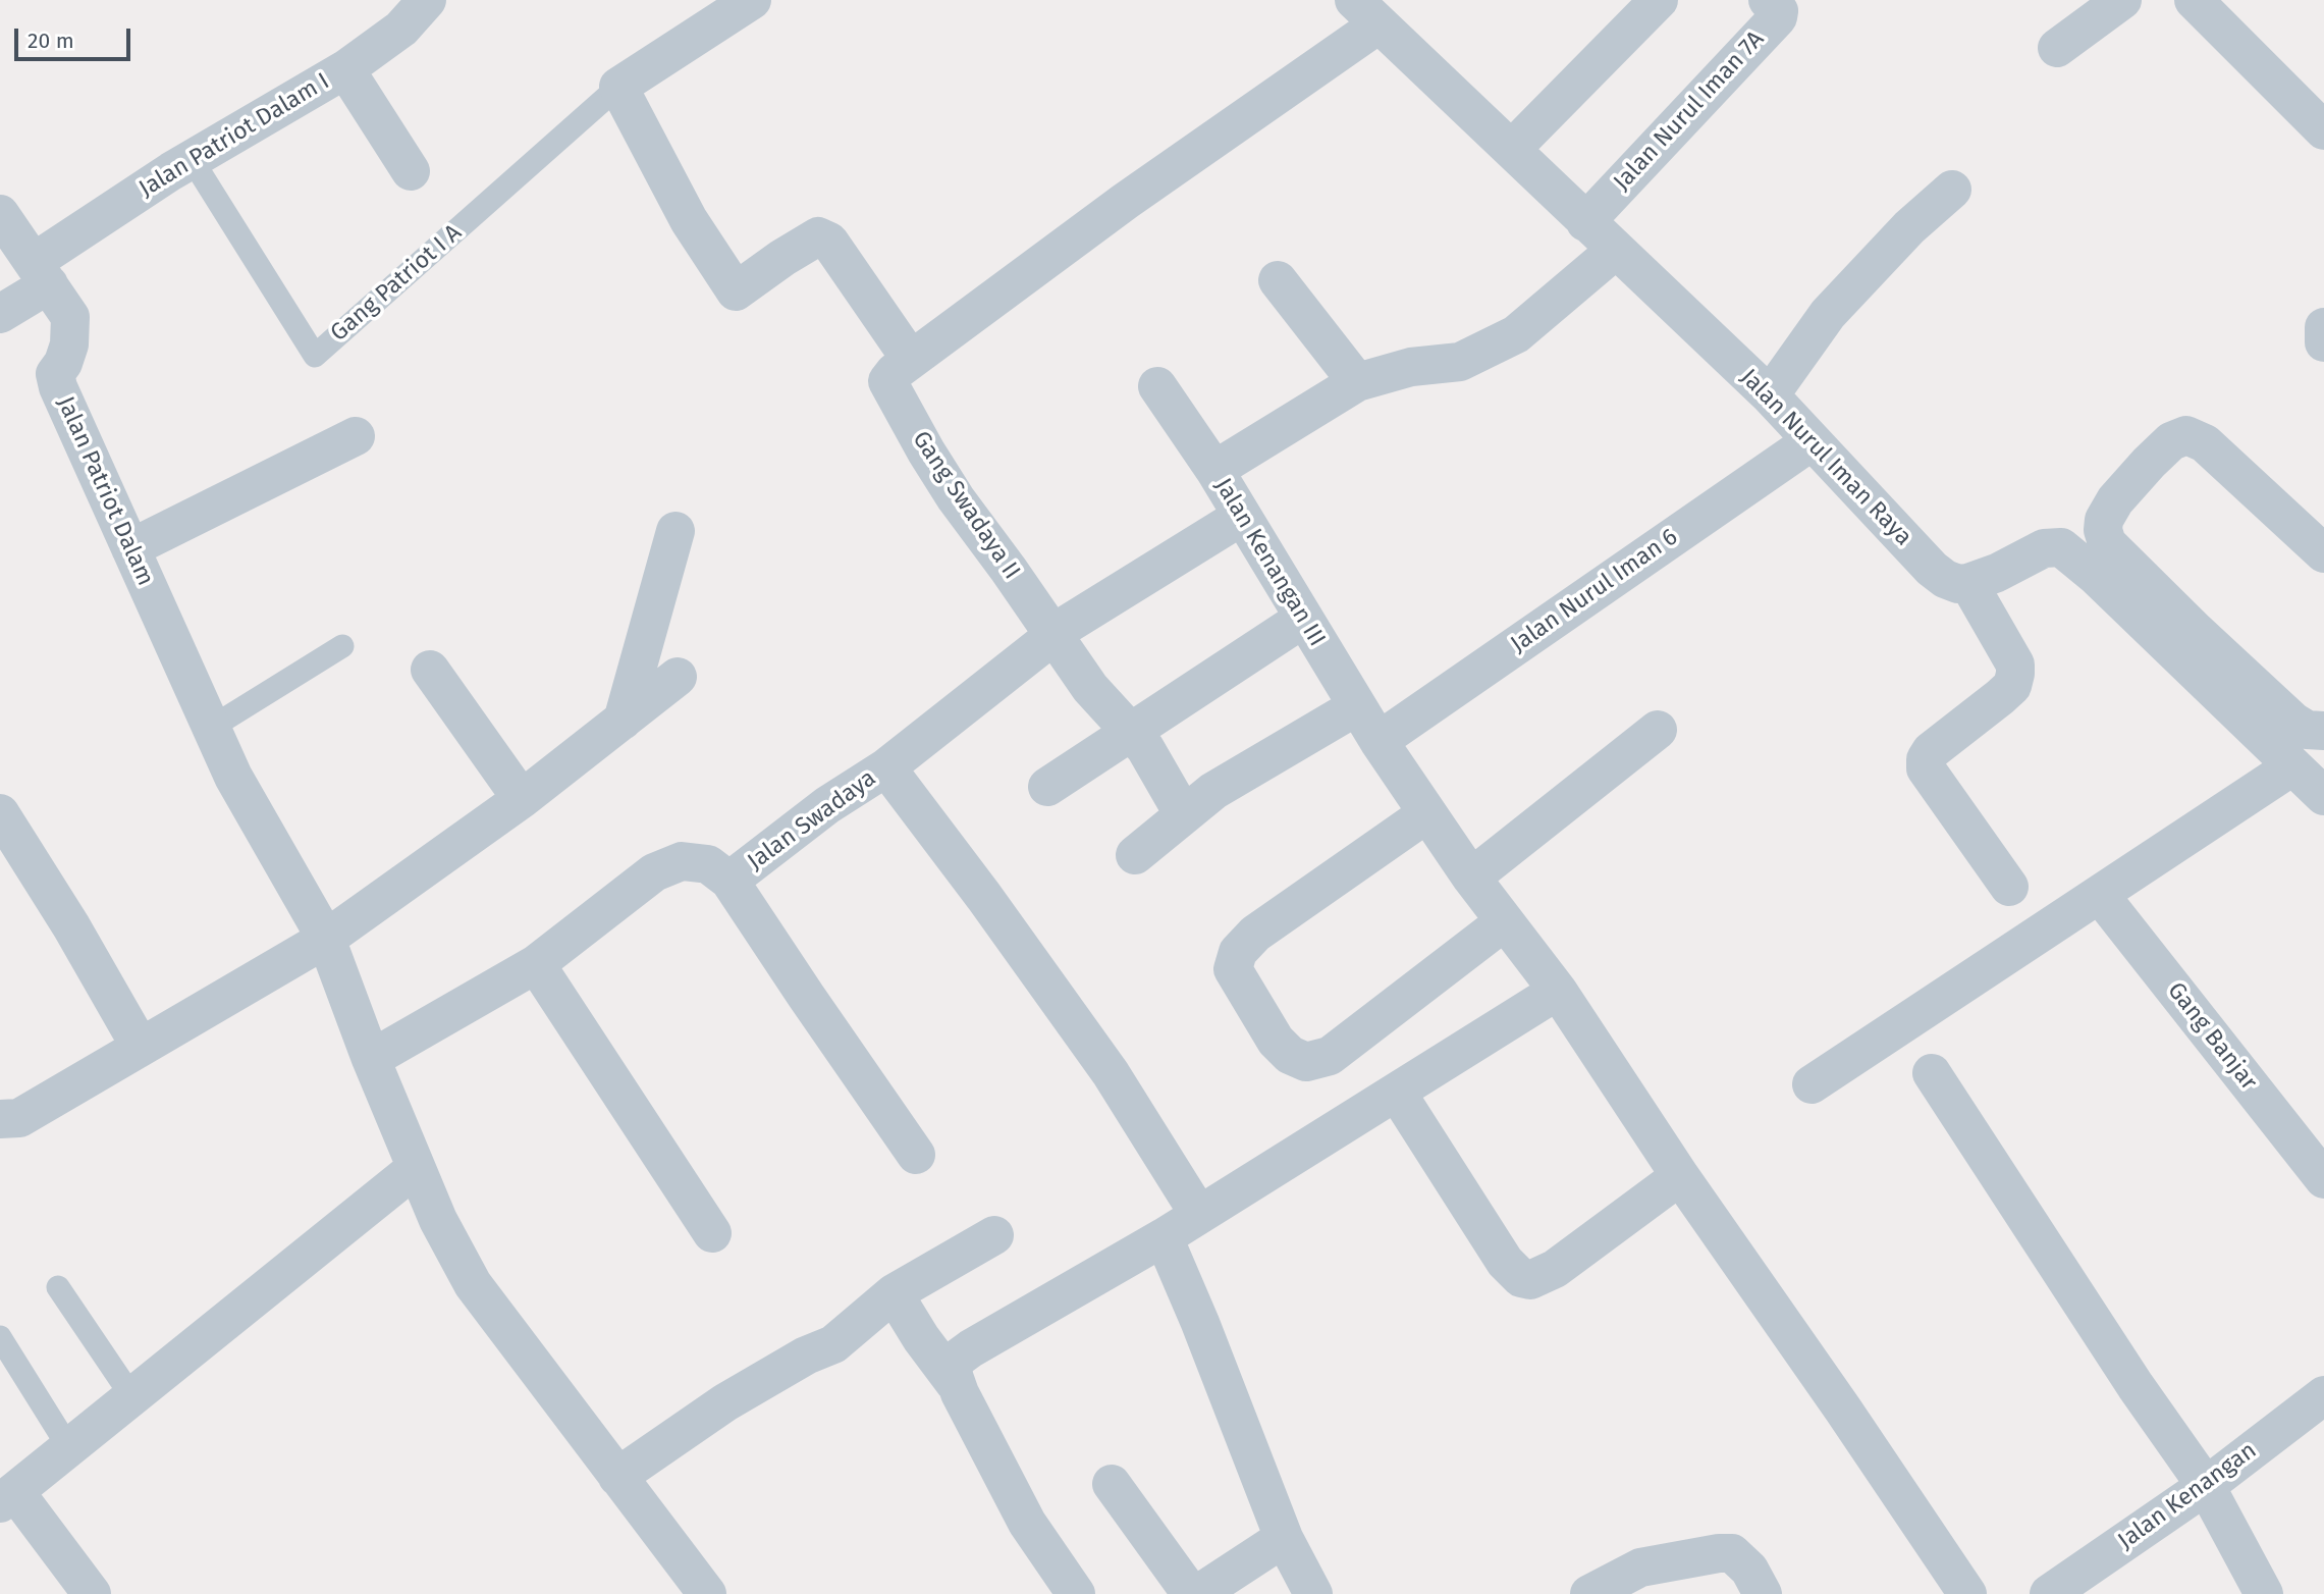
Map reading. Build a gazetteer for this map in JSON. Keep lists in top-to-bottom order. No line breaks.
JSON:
{"streets":{"street":["Jalan Nurul Iman 7A","Jalan Patriot Dalam I","Jalan Nurul Iman Raya","Jalan Patriot Dalam","Gang Swadaya II","Jalan Kenangan III","Jalan Nurul Iman 6","Jalan Swadaya","Gang Banjar","Jalan Kenangan"],"lane":["Gang Patriot I A"]},"crossings":[["Jalan Nurul Iman 7A","Jalan Nurul Iman Raya"],["Jalan Patriot Dalam I","Gang Patriot I A"],["Jalan Patriot Dalam I","Jalan Patriot Dalam"],["Jalan Nurul Iman Raya","Jalan Nurul Iman 6"],["Jalan Patriot Dalam","Jalan Swadaya"],["Gang Swadaya II","Jalan Swadaya"],["Jalan Kenangan III","Jalan Nurul Iman 6"],["Jalan Kenangan III","Jalan Swadaya"]],"scale_bar":"20 m"}
